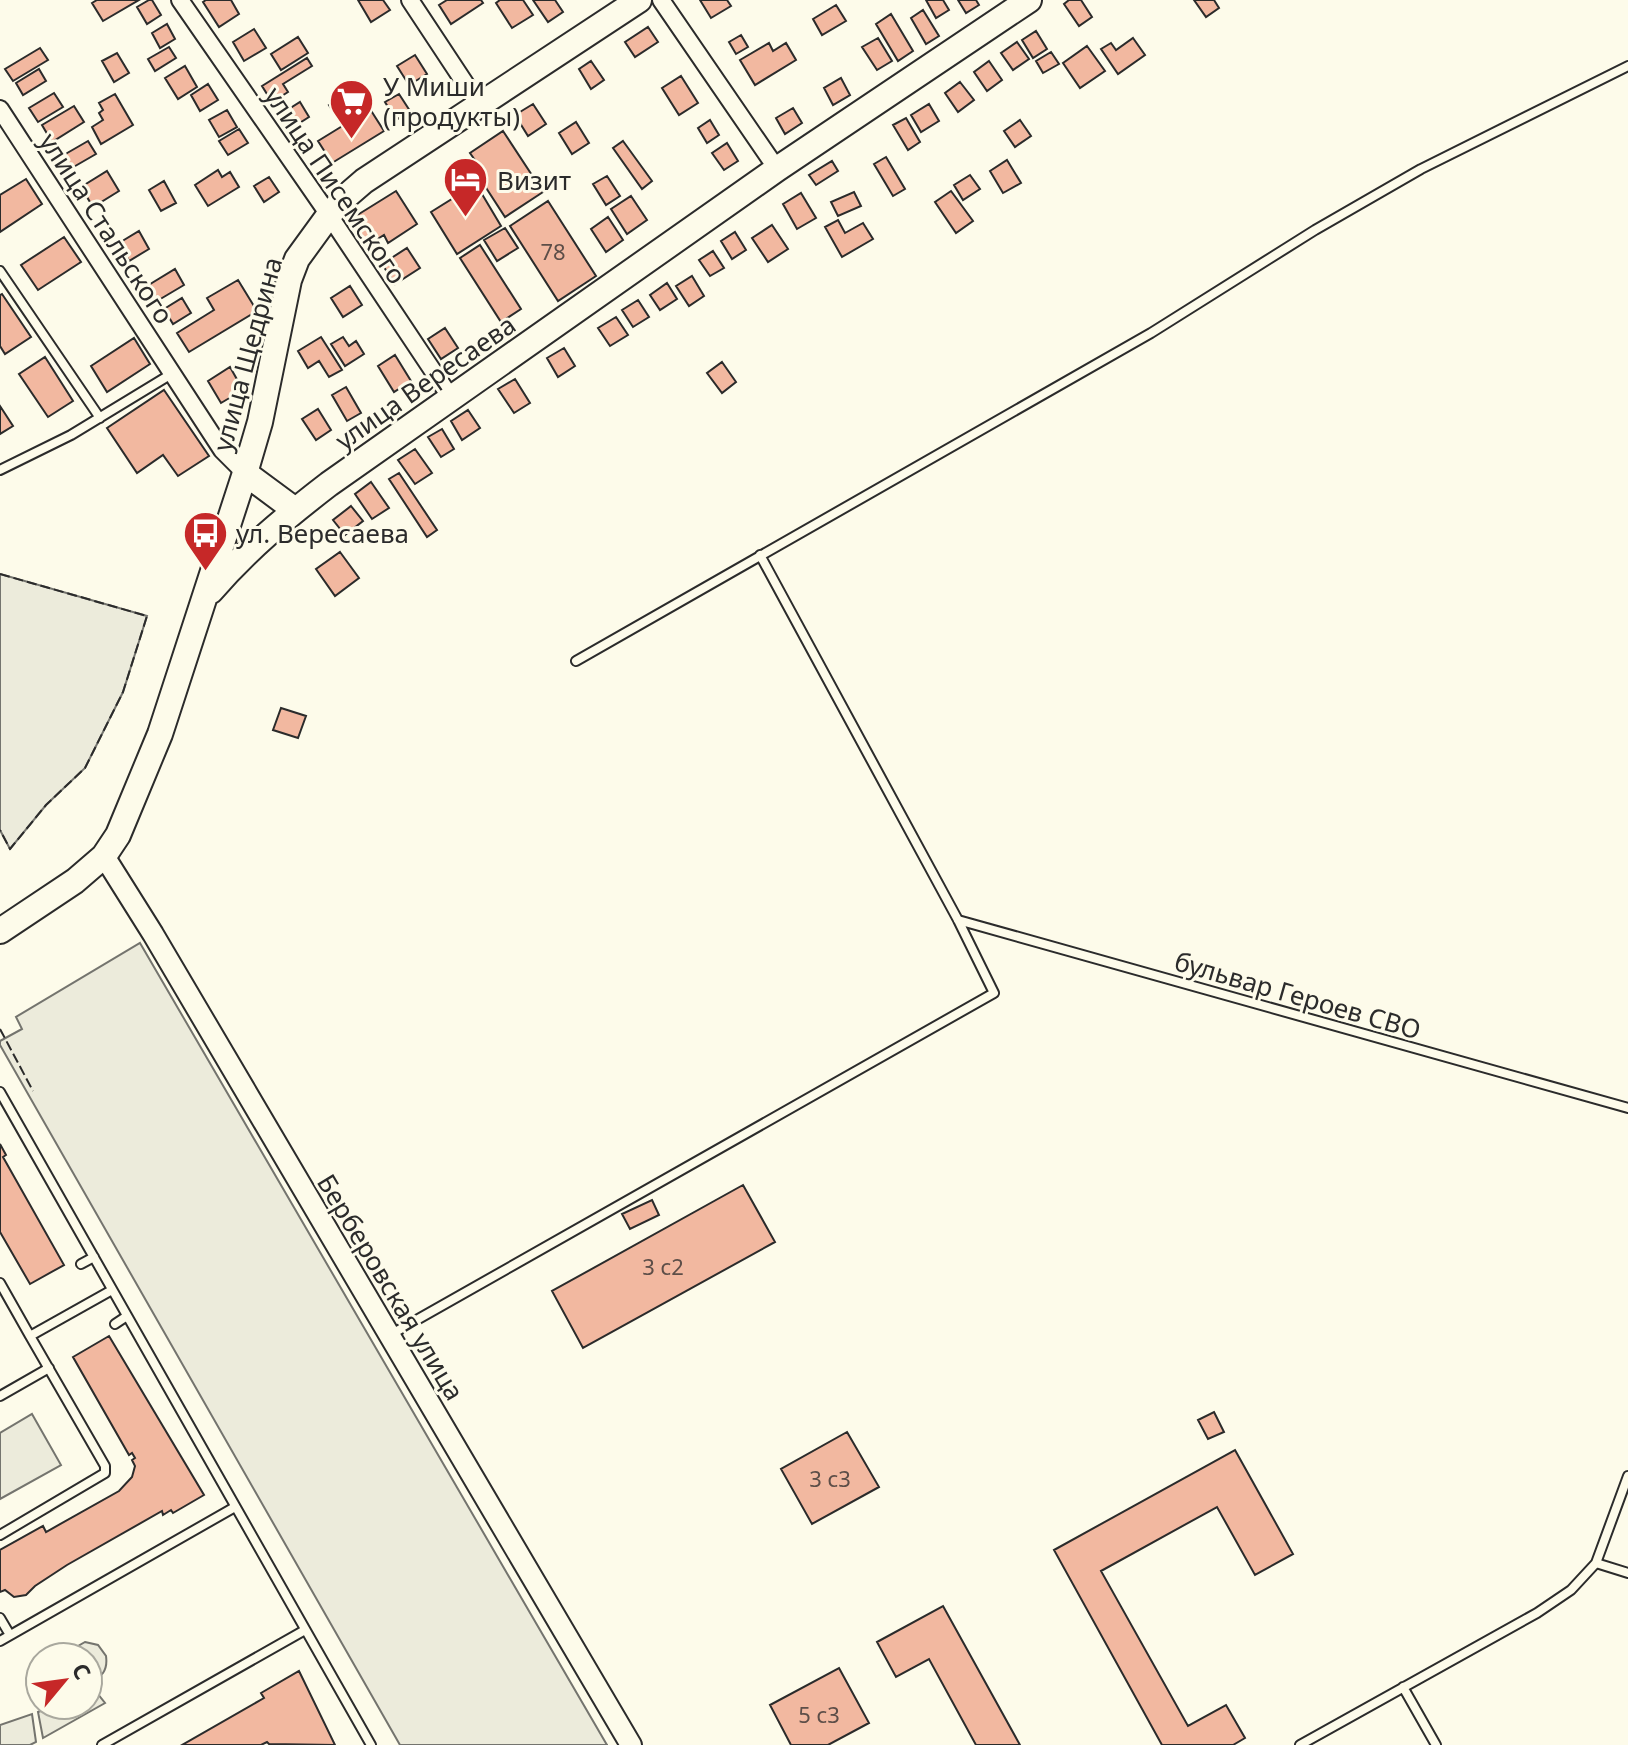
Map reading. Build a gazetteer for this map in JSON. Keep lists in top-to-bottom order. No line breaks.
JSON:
{"streets":{"main road":["улица Щедрина","улица Вересаева"],"street":["улица Писемского","улица Стальского","Берберовская улица"],"lane":["бульвар Героев СВО"]},"crossings":[["улица Писемского","улица Щедрина"],["улица Писемского","улица Вересаева"],["улица Стальского","улица Щедрина"],["улица Щедрина","улица Вересаева"],["улица Вересаева","Берберовская улица"]],"places":{"supermarket":["У Миши (продукты)"],"hotel":["Визит"],"bus stop":["ул. Вересаева"]},"house_numbers":["78","3 с2","3 с3","5 с3"],"north":"top right"}
